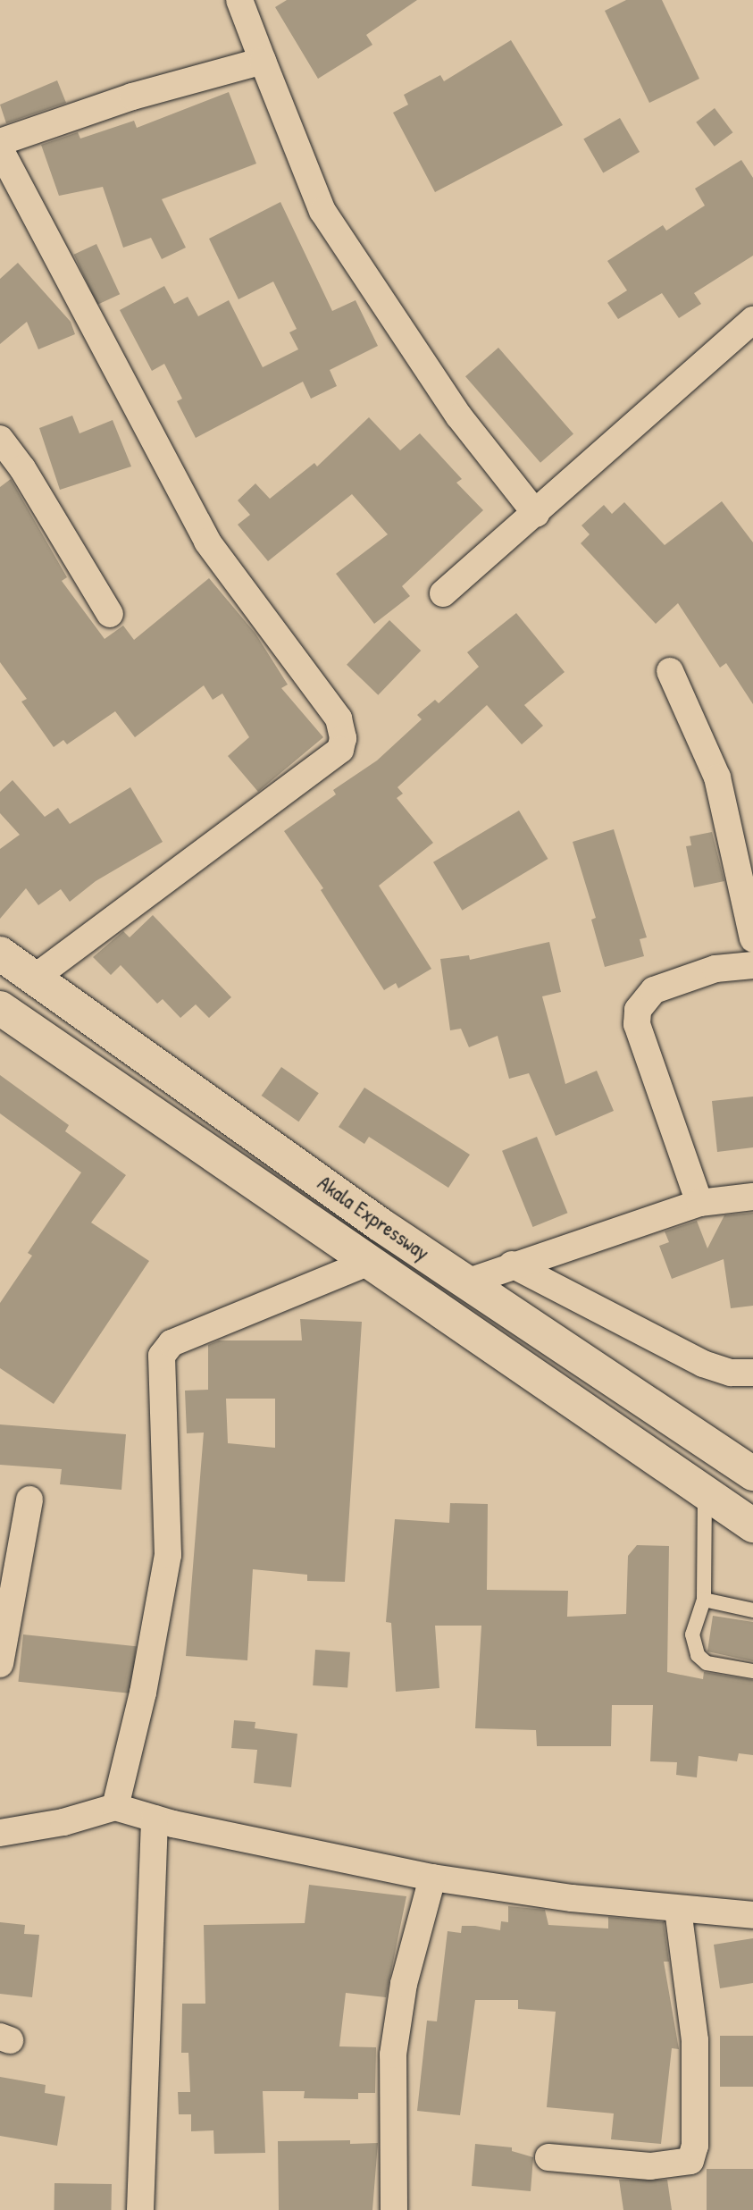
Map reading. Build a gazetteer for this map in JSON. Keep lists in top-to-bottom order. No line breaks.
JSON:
{"streets":{"main road":["Akala Expressway"]}}
